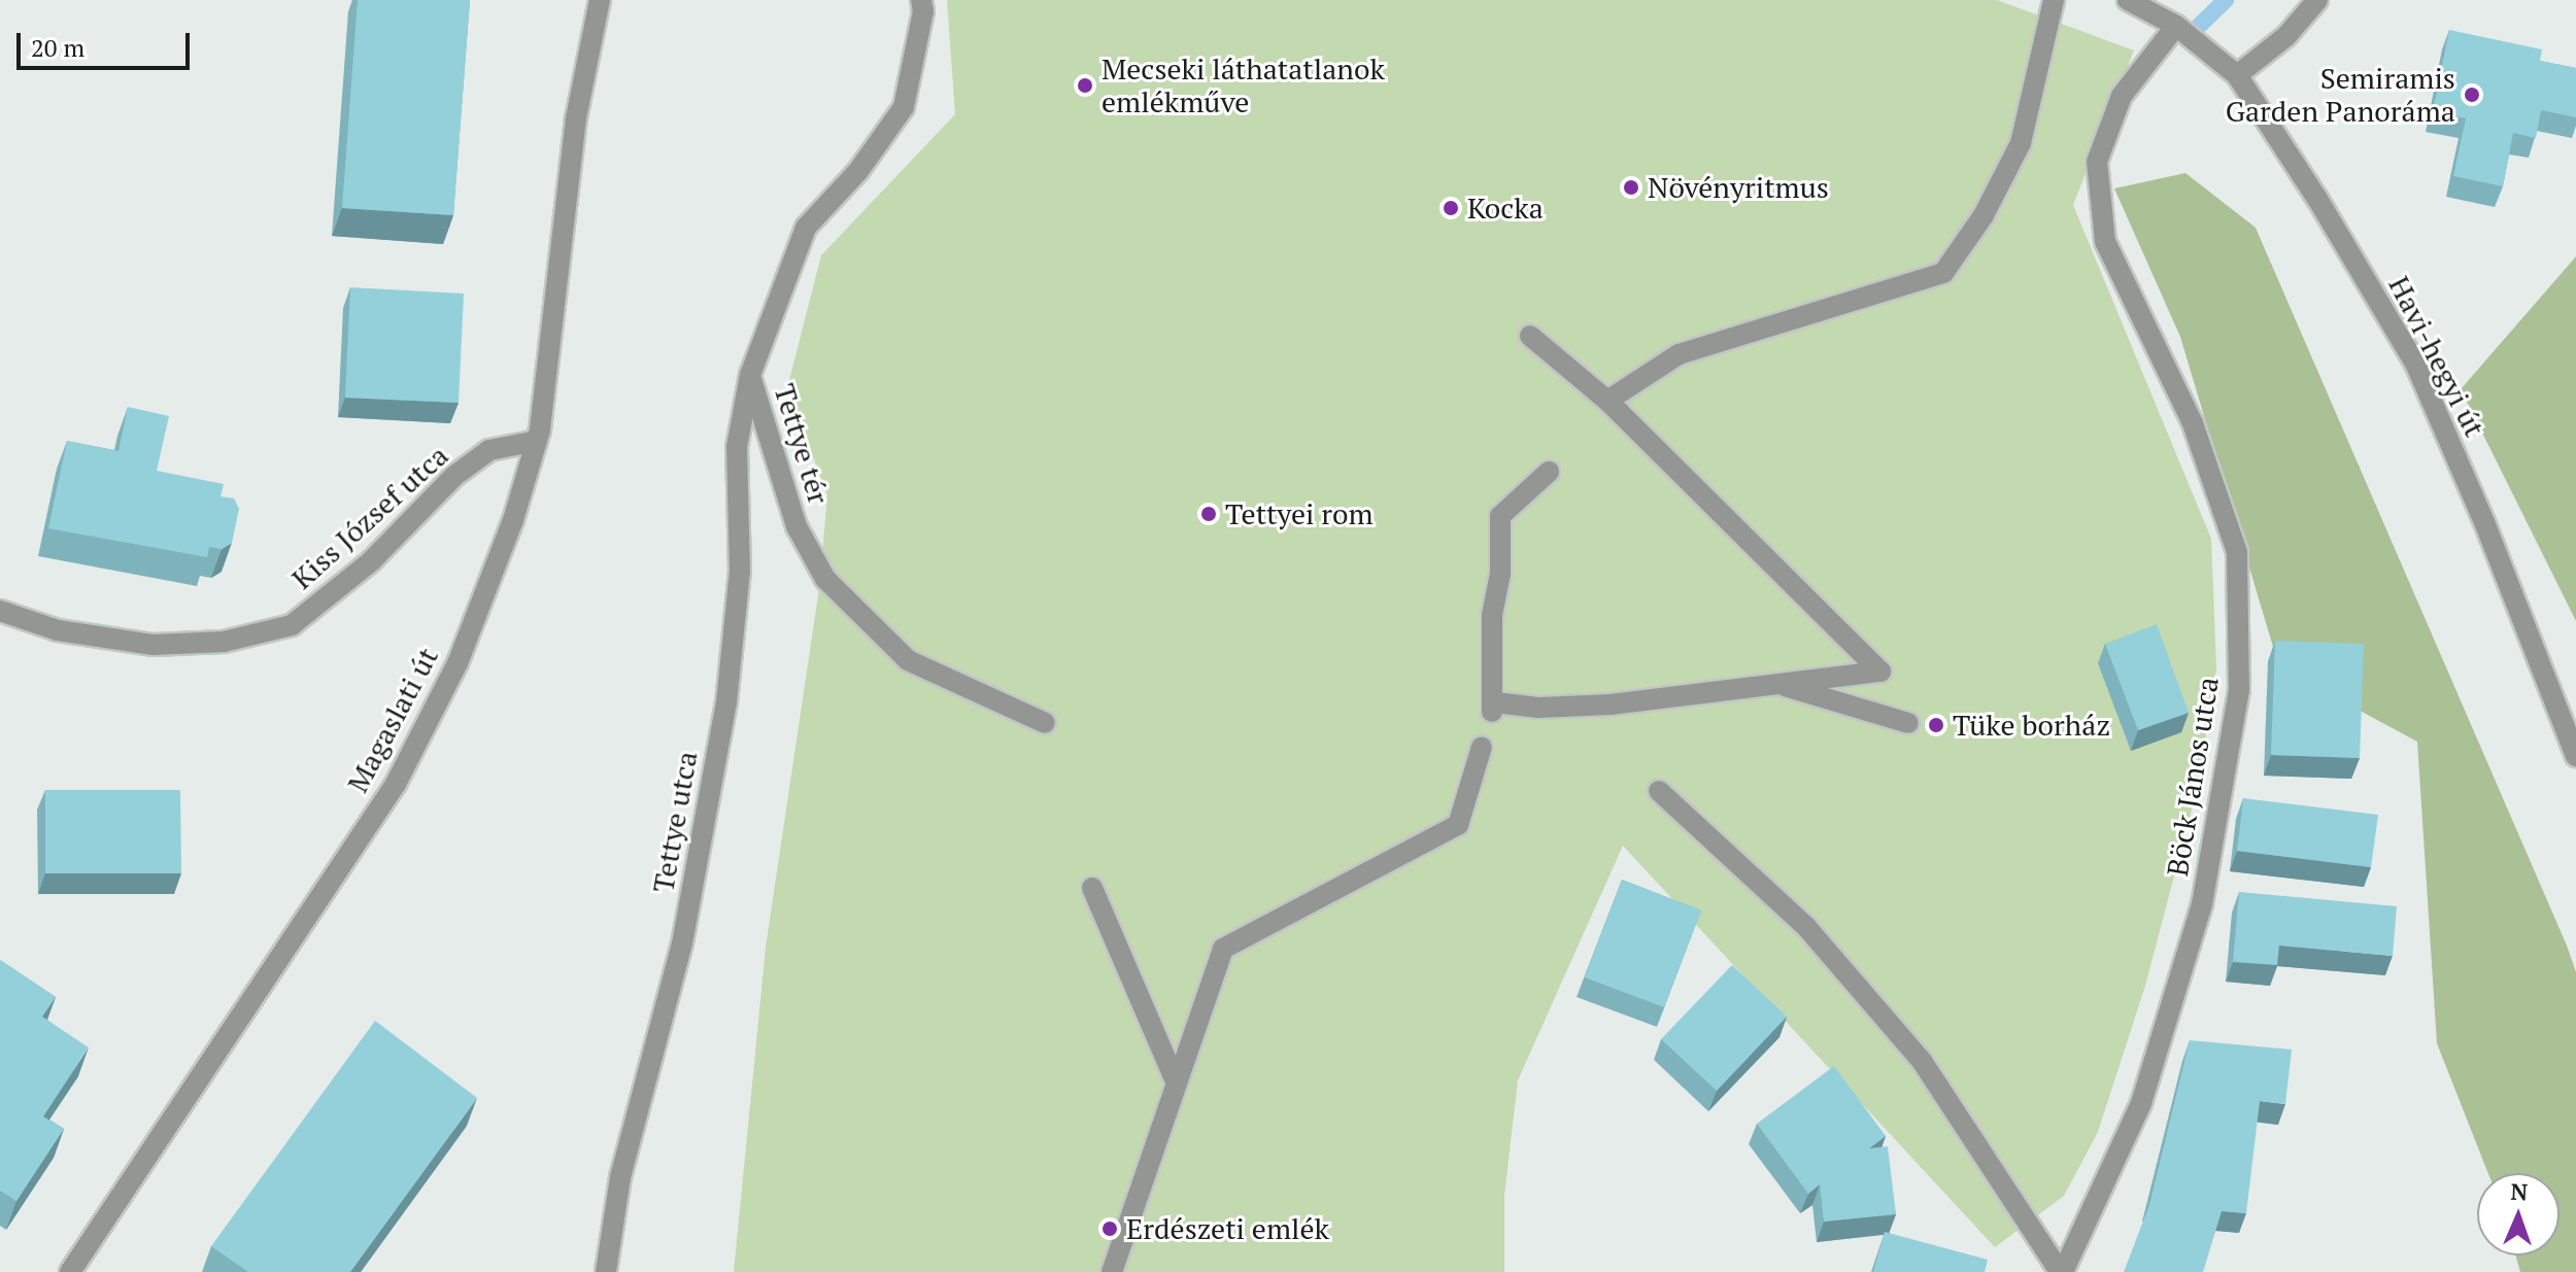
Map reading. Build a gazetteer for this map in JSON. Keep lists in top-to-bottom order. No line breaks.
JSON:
{"streets":{"street":["Havi-hegyi út","Tettye tér","Kiss József utca","Magaslati út","Böck János utca","Tettye utca"]},"crossings":[["Havi-hegyi út","Böck János utca"],["Tettye tér","Tettye utca"],["Kiss József utca","Magaslati út"]],"places":["Mecseki láthatatlanok emlékműve","Semiramis Garden Panoráma","Növényritmus","Kocka","Tettyei rom","Tüke borház","Erdészeti emlék"],"scale_bar":"20 m","north":"top"}
